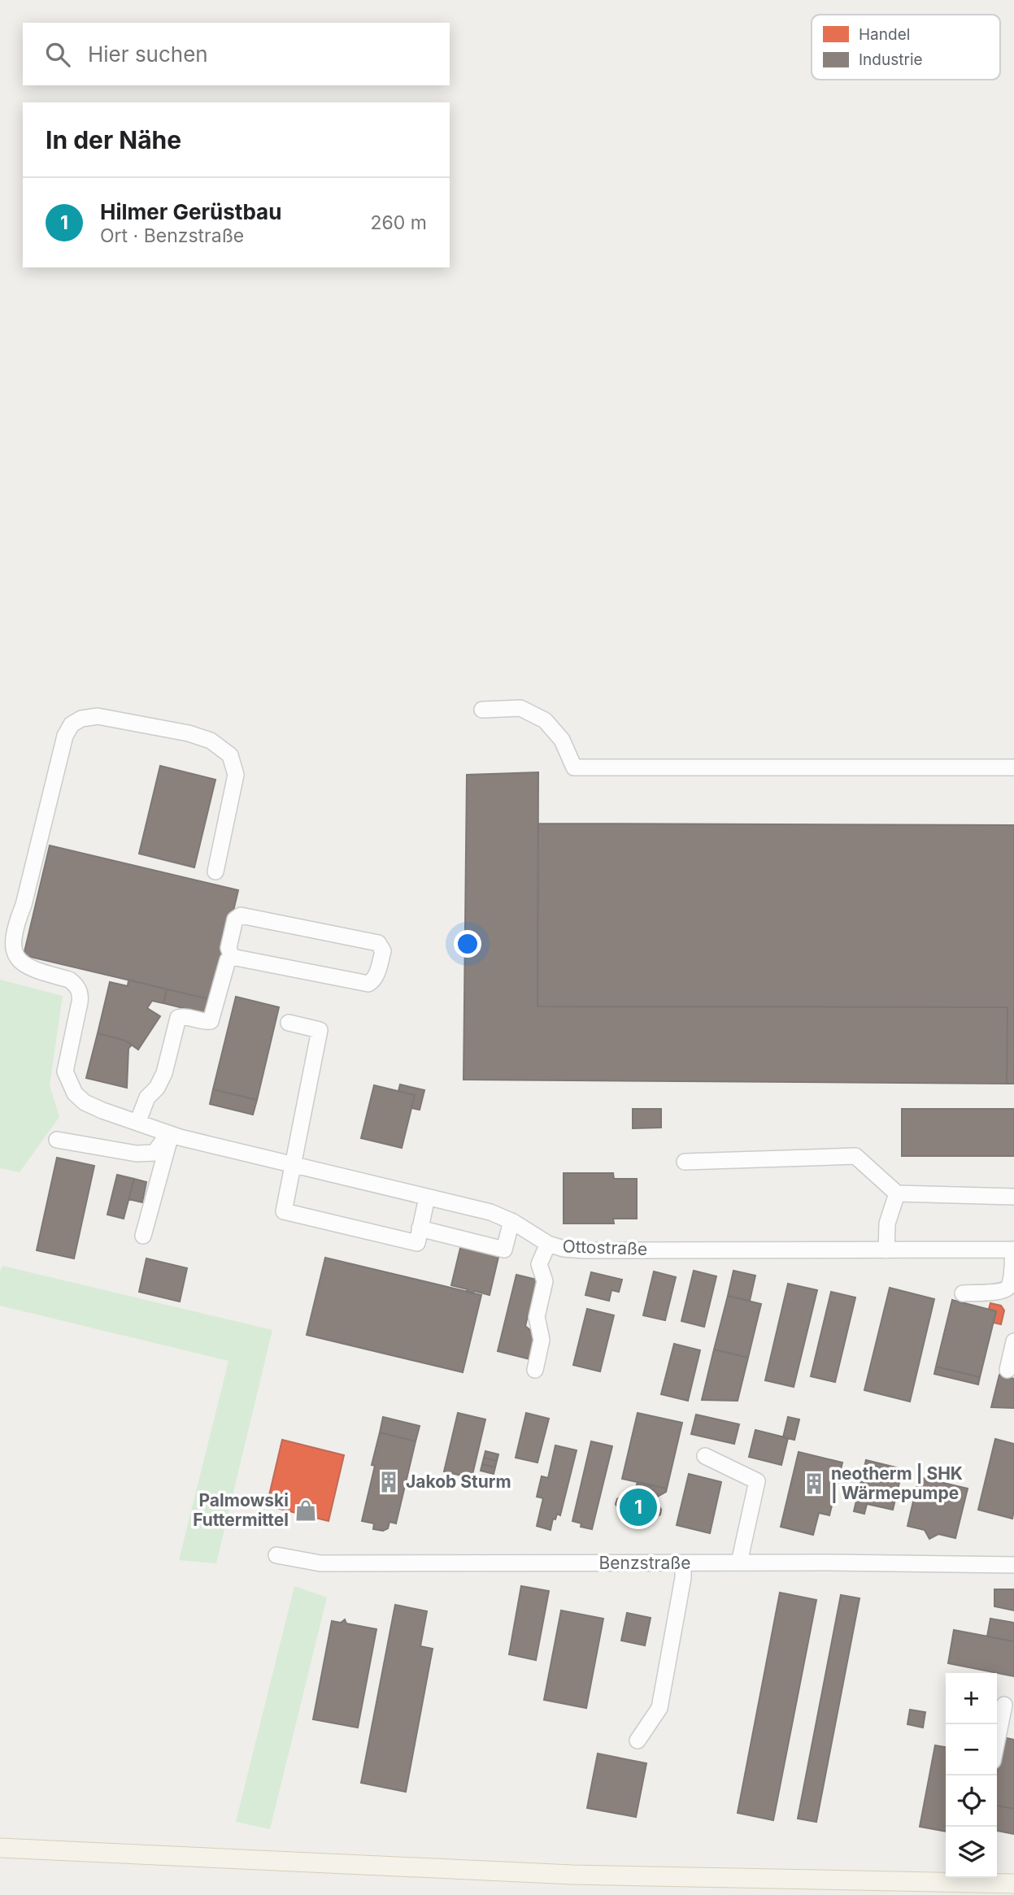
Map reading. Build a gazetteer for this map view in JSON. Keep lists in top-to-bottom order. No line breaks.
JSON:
{"streets":{"street":["Ottostraße","Benzstraße"]},"places":{"building":["Jakob Sturm","neotherm | SHK | Wärmepumpe"],"shop":["Palmowski Futtermittel"]},"legend":["Handel","Industrie"],"page":{"search":"Hier suchen","heading":"In der Nähe","list":[{"mark":"1","name":"Hilmer Gerüstbau","note":"Ort · Benzstraße","value":"260 m"}],"pins":"1","map_buttons":["+","−"]}}
